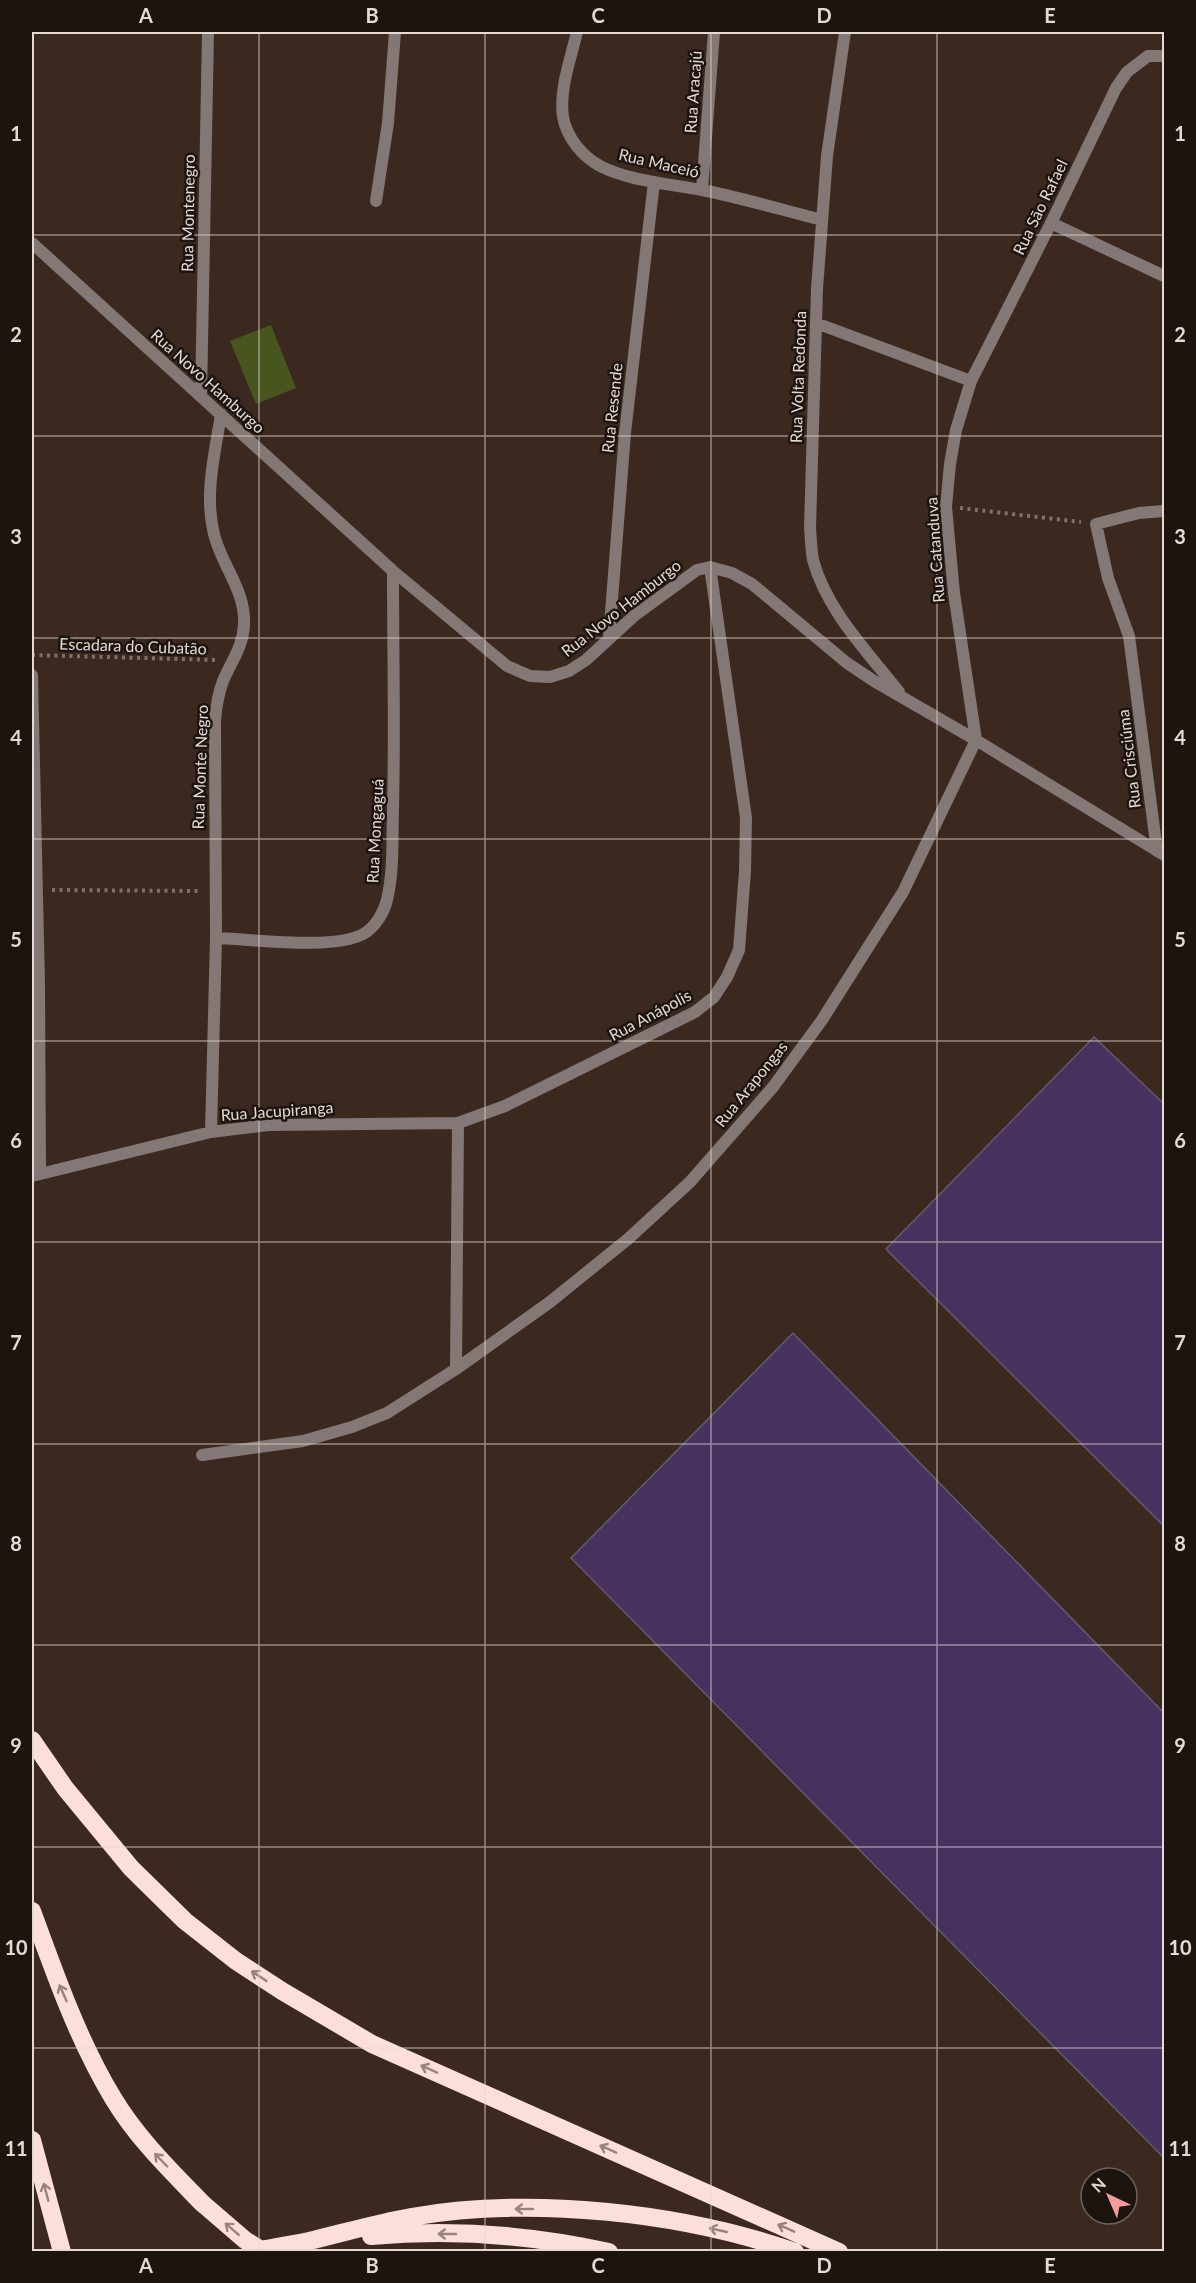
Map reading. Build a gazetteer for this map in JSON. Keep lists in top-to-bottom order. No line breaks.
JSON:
{"streets":{"street":["Rua Aracajú","Rua Maceió","Rua São Rafael","Rua Montenegro","Rua Volta Redonda","Rua Novo Hamburgo","Rua Resende","Rua Catanduva","Rua Crisciúma","Rua Monte Negro","Rua Mongaguá","Rua Anápolis","Rua Arapongas","Rua Jacupiranga"],"path":["Escadara do Cubatão"]},"crossings":[["Rua Aracajú","Rua Maceió"],["Rua Maceió","Rua Volta Redonda"],["Rua Maceió","Rua Resende"],["Rua São Rafael","Rua Catanduva"],["Rua Montenegro","Rua Novo Hamburgo"],["Rua Novo Hamburgo","Rua Resende"],["Rua Novo Hamburgo","Rua Monte Negro"],["Rua Novo Hamburgo","Rua Mongaguá"],["Rua Novo Hamburgo","Rua Anápolis"],["Rua Catanduva","Rua Arapongas"],["Escadara do Cubatão","Rua Monte Negro"],["Rua Monte Negro","Rua Mongaguá"],["Rua Monte Negro","Rua Jacupiranga"],["Rua Anápolis","Rua Jacupiranga"]],"north":"top left","grid":{"columns":["A","B","C","D","E"],"rows":["1","2","3","4","5","6","7","8","9","10","11"]}}
